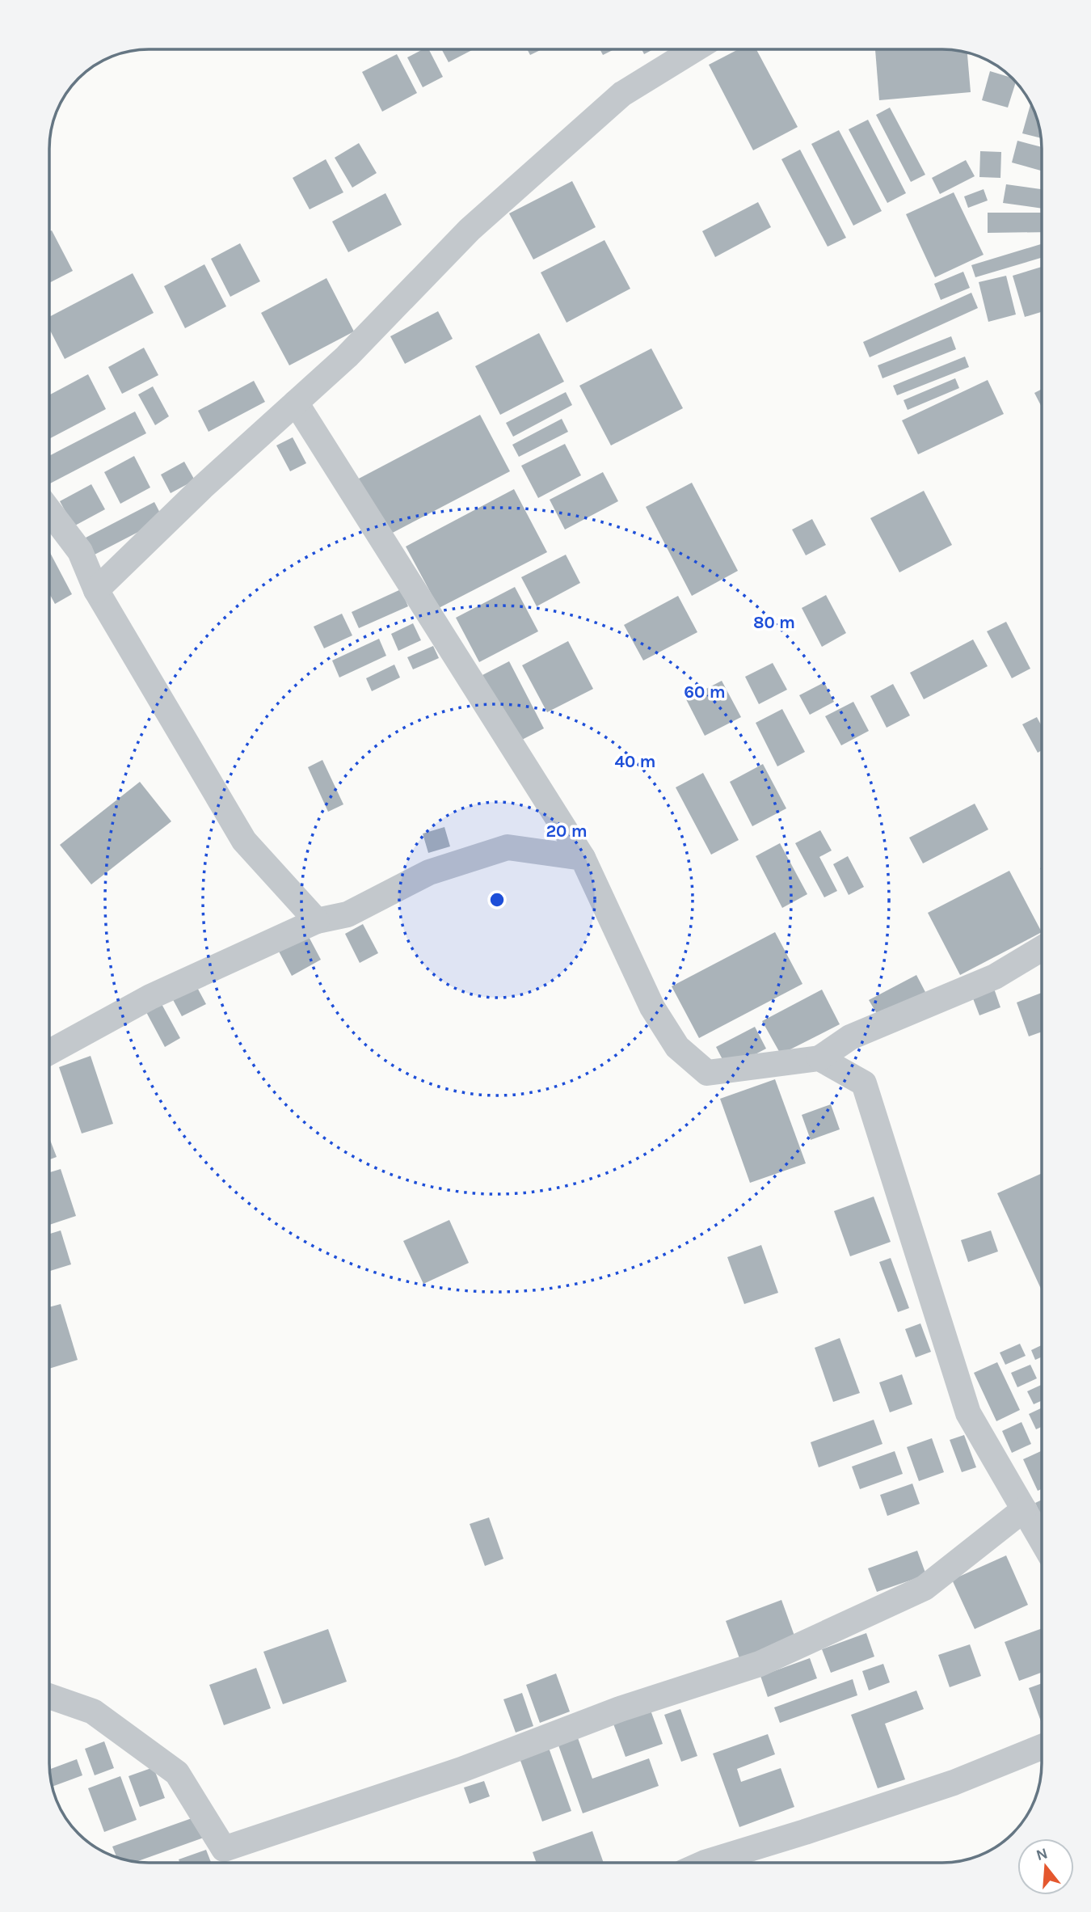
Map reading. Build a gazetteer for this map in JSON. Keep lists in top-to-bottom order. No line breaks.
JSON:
{"north":"top","rings":["80 m","60 m","40 m","20 m"]}
